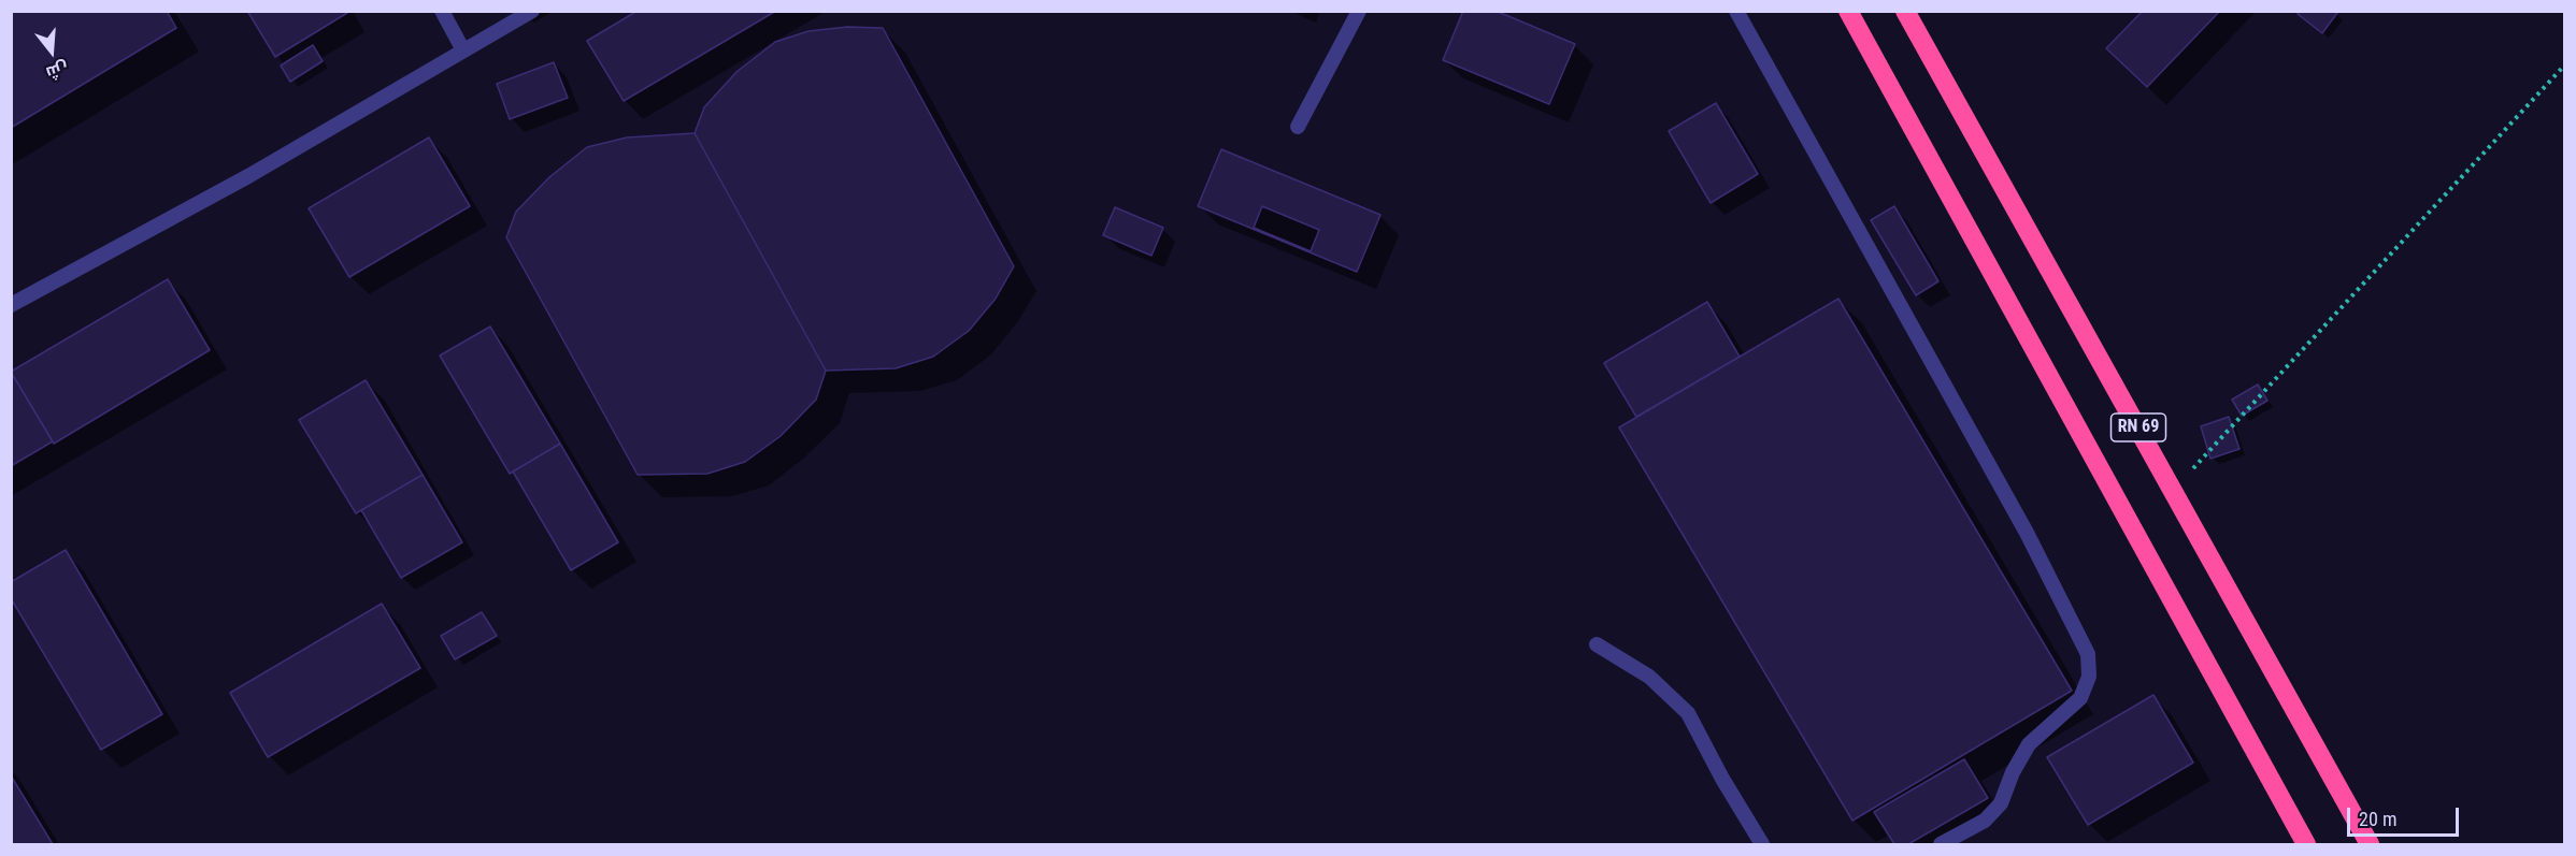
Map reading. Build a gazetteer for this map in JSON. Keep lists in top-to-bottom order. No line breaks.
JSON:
{"streets":{"highway":["RN 69"]},"scale_bar":"20 m","north":"bottom"}
